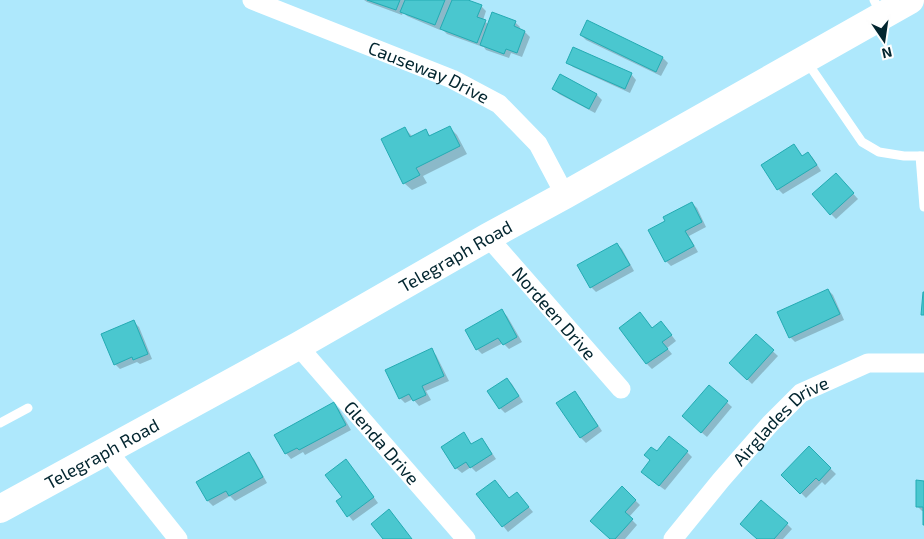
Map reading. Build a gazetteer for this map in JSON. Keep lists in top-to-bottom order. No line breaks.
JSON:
{"streets":{"main road":["Telegraph Road"],"street":["Causeway Drive","Nordeen Drive","Airglades Drive","Glenda Drive"]},"crossings":[["Causeway Drive","Telegraph Road"],["Telegraph Road","Nordeen Drive"],["Telegraph Road","Glenda Drive"]],"north":"bottom"}
